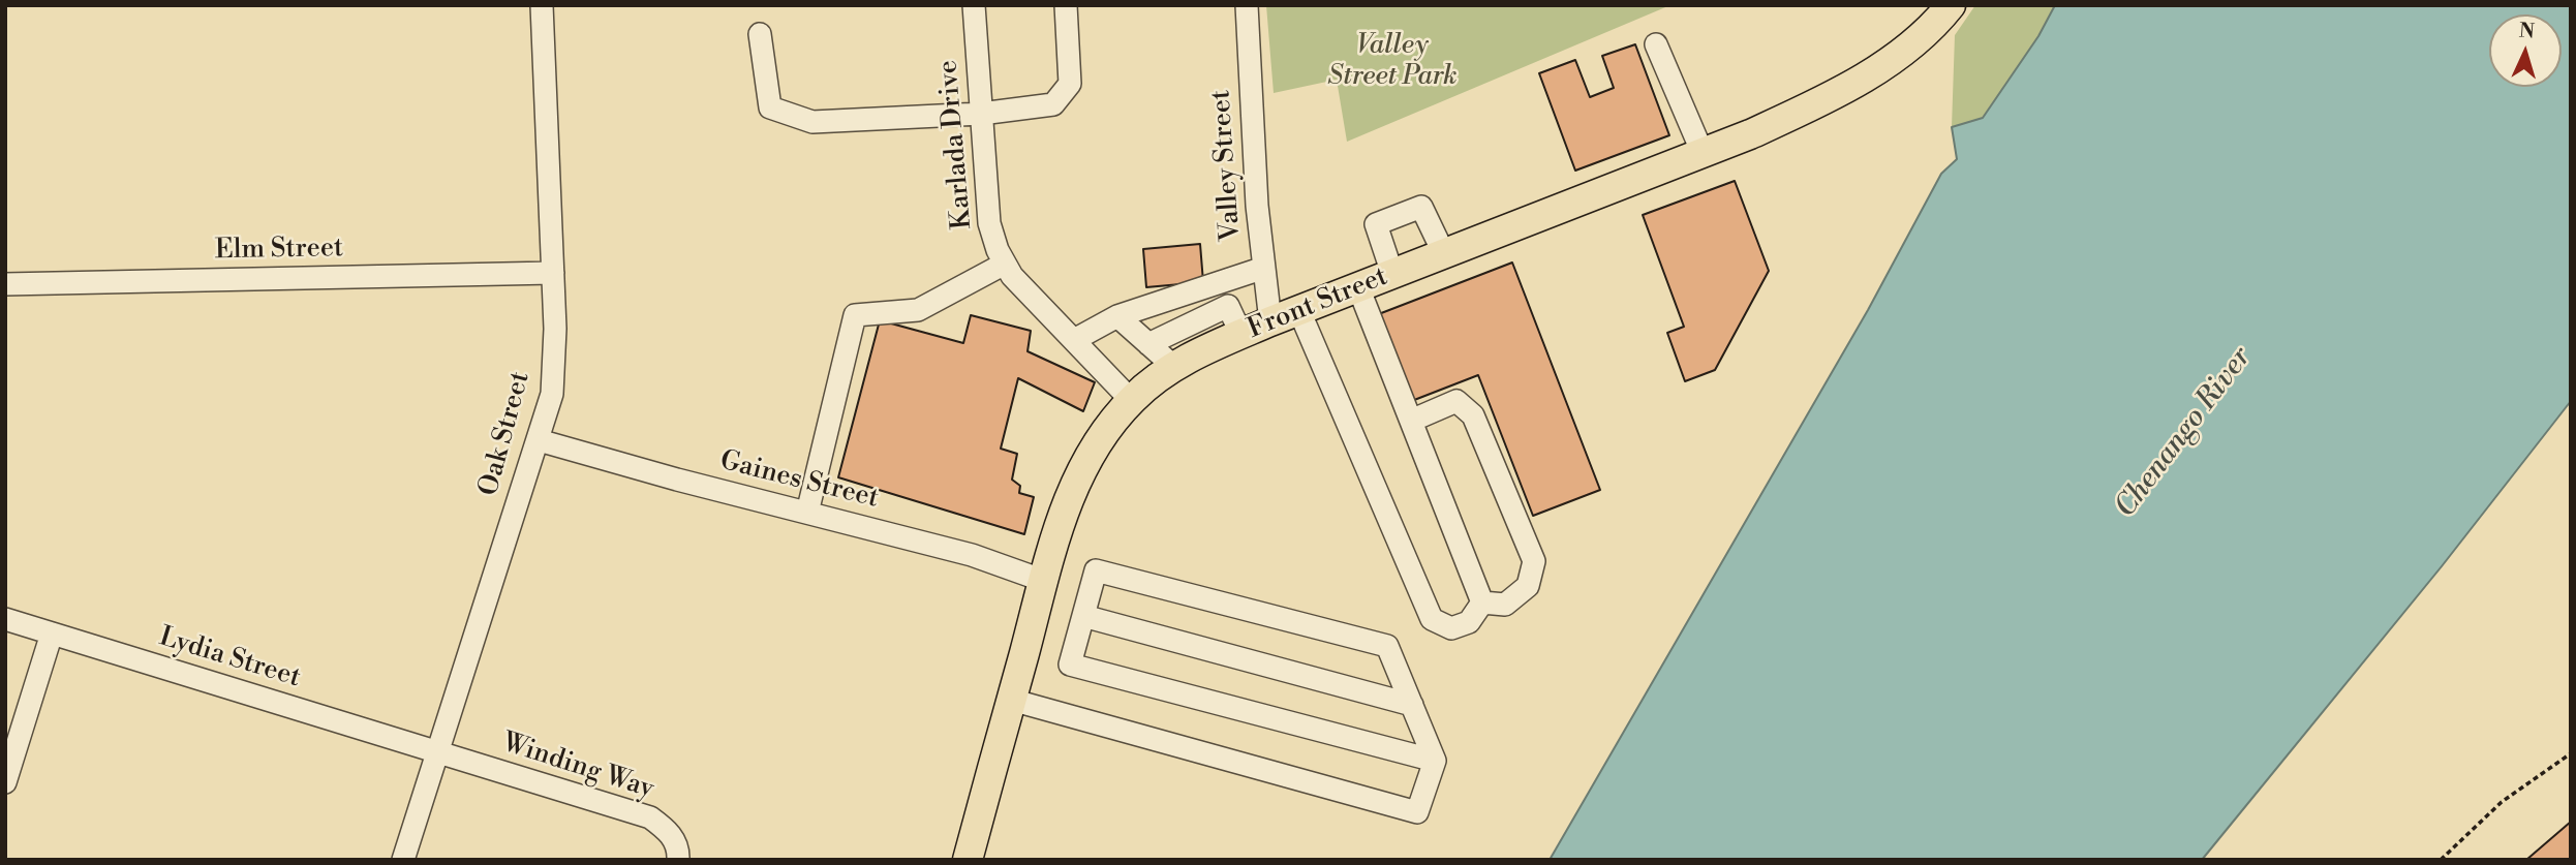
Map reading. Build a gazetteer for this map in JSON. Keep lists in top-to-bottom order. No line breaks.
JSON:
{"streets":{"main road":["Front Street"],"street":["Karlada Drive","Valley Street","Elm Street","Oak Street","Gaines Street","Lydia Street","Winding Way"]},"crossings":[["Karlada Drive","Front Street"],["Valley Street","Front Street"],["Elm Street","Oak Street"],["Front Street","Gaines Street"],["Oak Street","Gaines Street"],["Oak Street","Lydia Street"],["Oak Street","Winding Way"],["Lydia Street","Winding Way"]],"water":["Chenango River"],"parks":["Valley Street Park"],"north":"top"}
